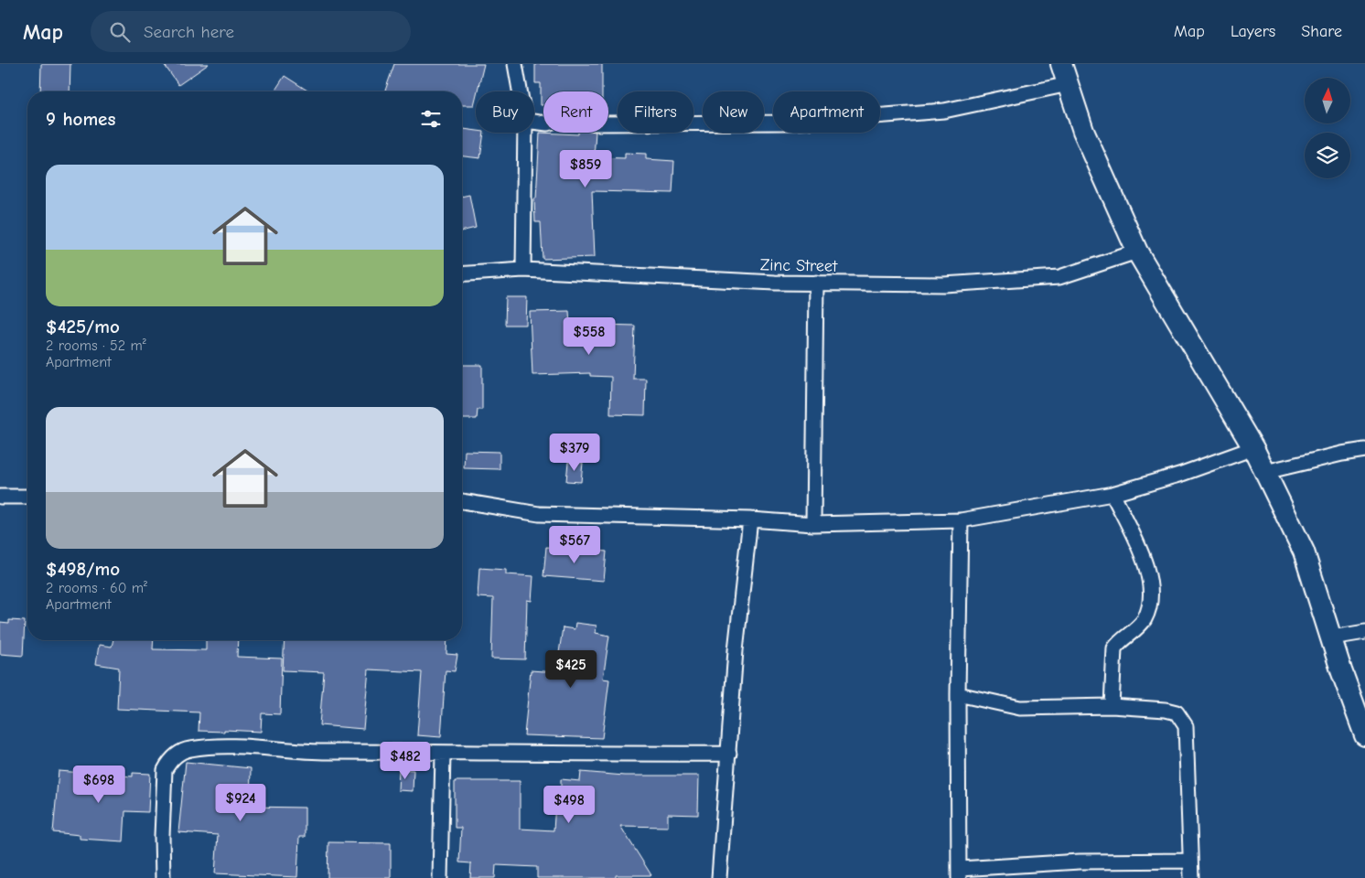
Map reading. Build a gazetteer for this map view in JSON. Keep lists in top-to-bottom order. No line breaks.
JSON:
{"streets":{"street":["Zinc Street"]},"north":"top","page":{"header":"Map","search":"Search here","nav":["Map","Layers","Share"],"chip":["Buy","Rent","Filters","New","Apartment"],"heading":"9 homes","list":[{"name":"$425/mo","note":"2 rooms · 52 m² · Apartment"},{"name":"$498/mo","note":"2 rooms · 60 m² · Apartment"}],"price":["$859","$558","$379","$567","$425","$482","$698","$924","$498"]}}
